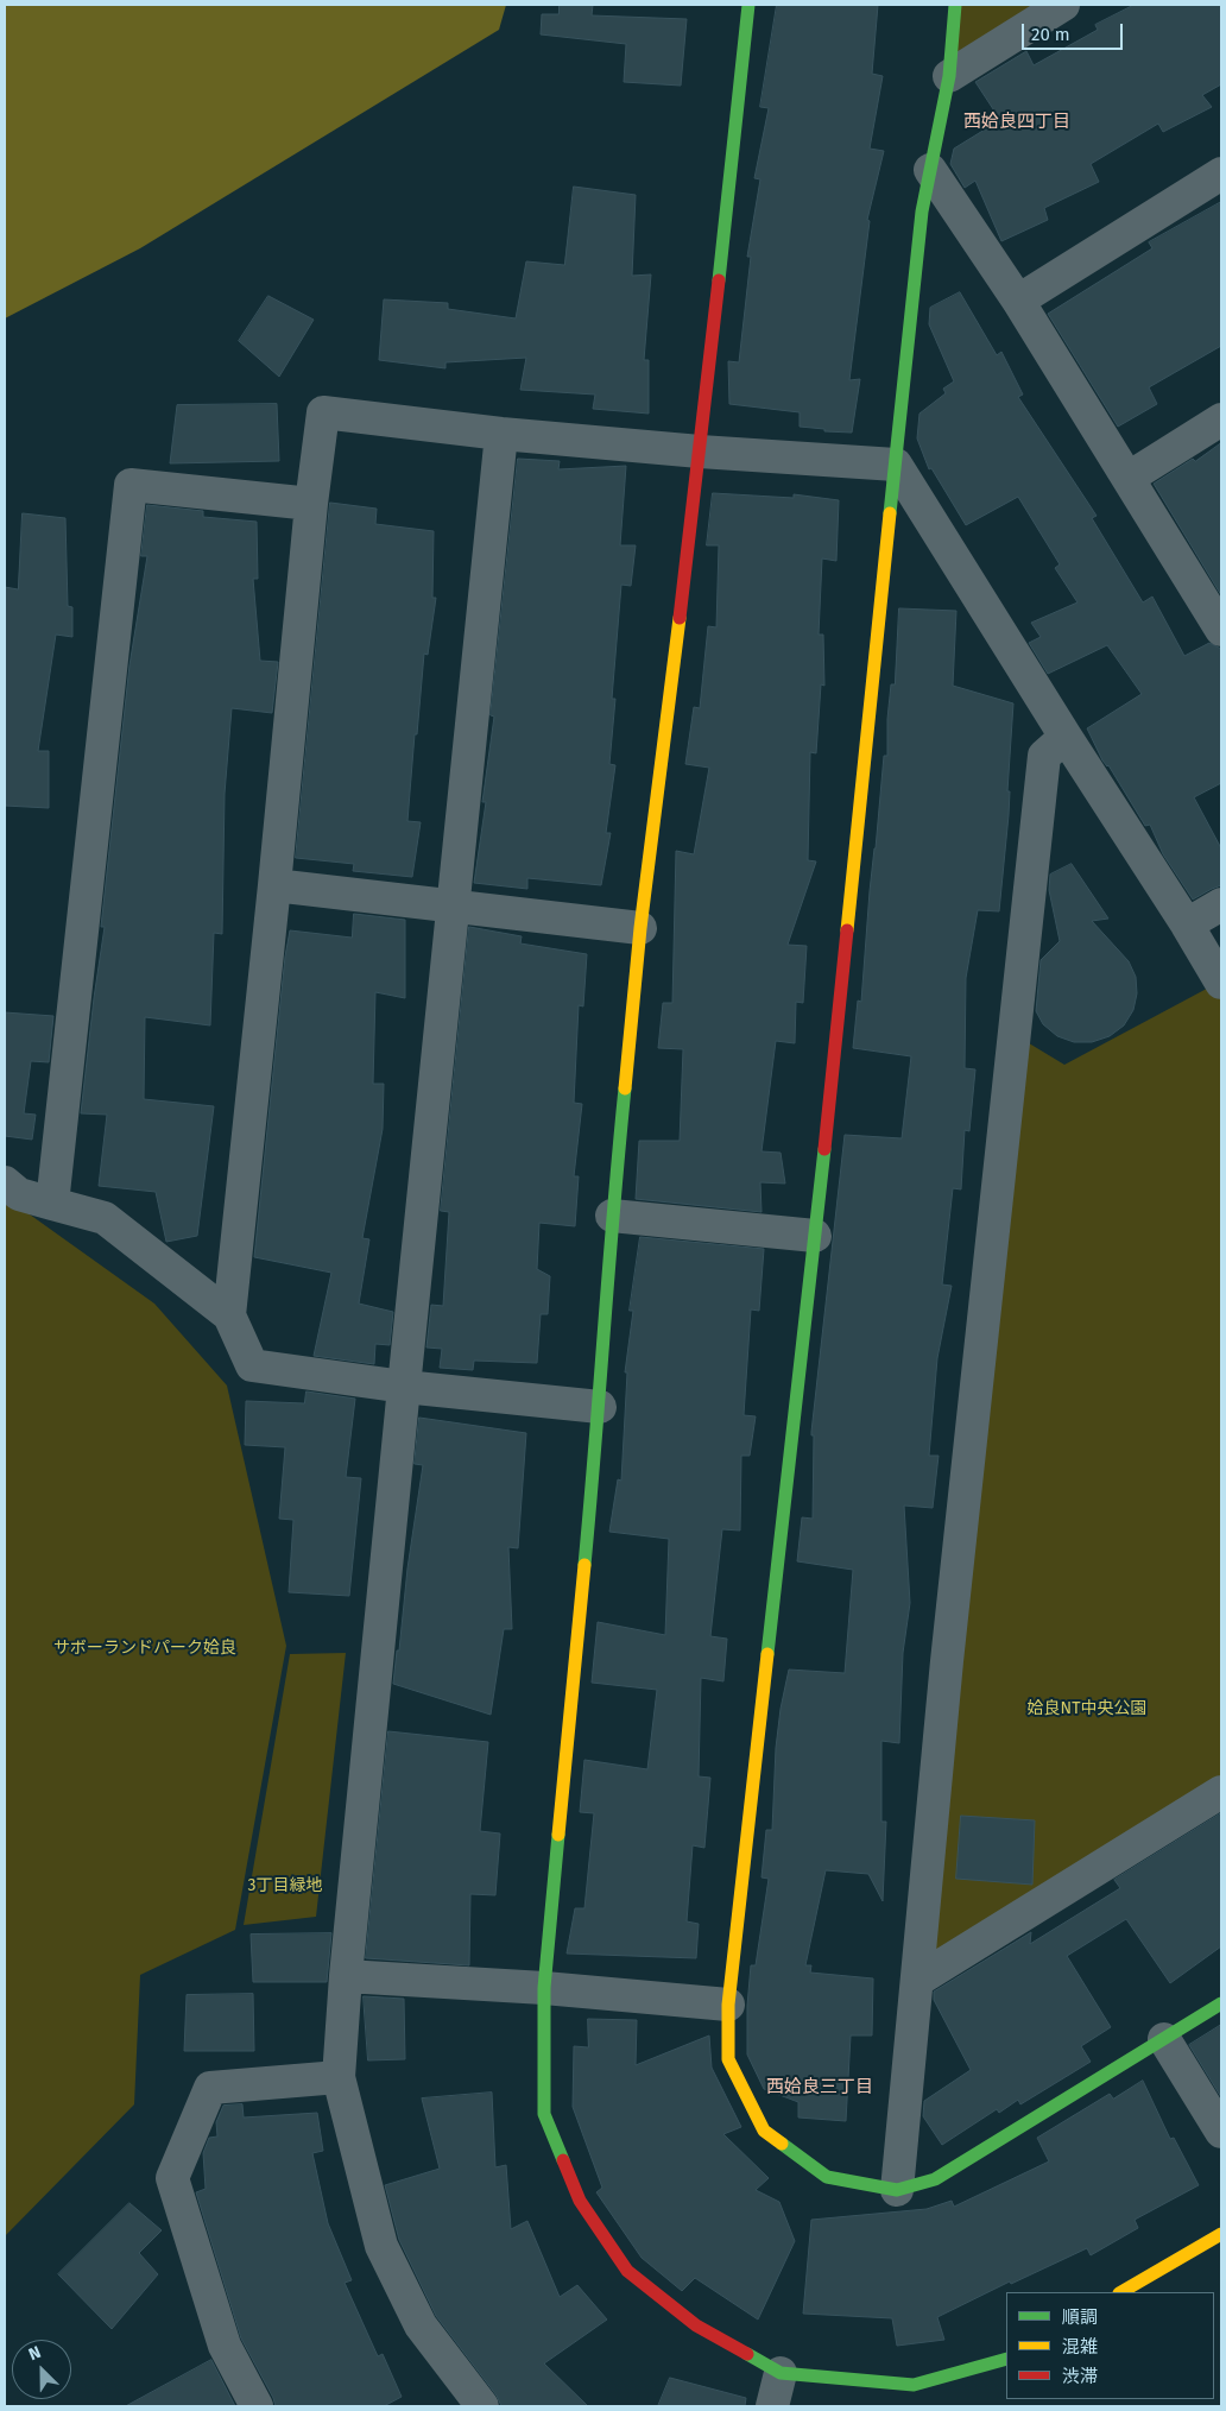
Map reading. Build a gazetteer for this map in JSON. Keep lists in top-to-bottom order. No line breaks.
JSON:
{"districts":["西姶良四丁目","西姶良三丁目"],"parks":["サボーランドパーク姶良","姶良NT中央公園","3丁目緑地"],"legend":["順調","混雑","渋滞"],"scale_bar":"20 m","north":"top left"}
